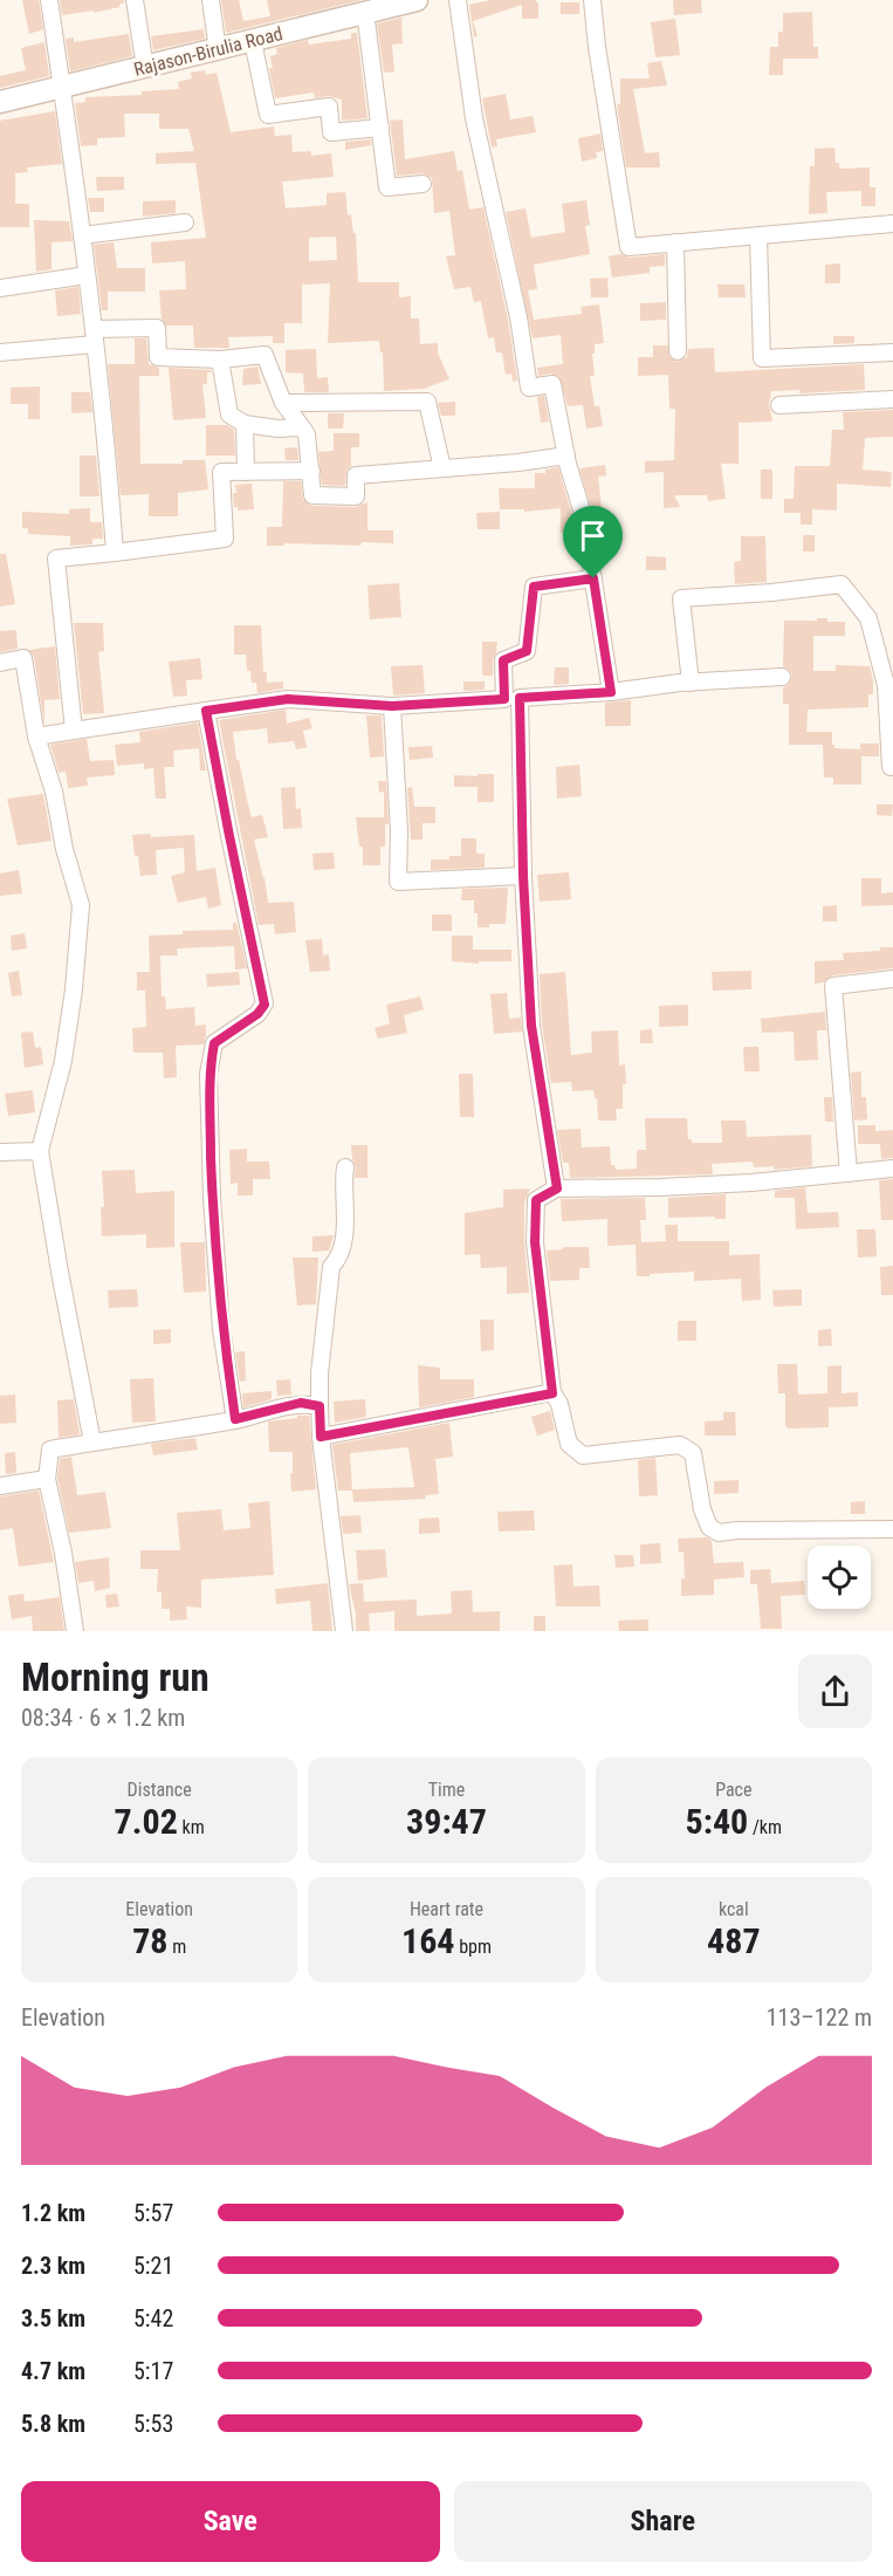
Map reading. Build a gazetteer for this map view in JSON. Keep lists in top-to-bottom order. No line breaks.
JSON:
{"streets":{"street":["Rajason-Birulia Road"]},"page":{"heading":["Morning run","08:34 · 6 × 1.2 km"],"stats":[["Distance","7.02 km"],["Time","39:47"],["Pace","5:40 /km"],["Elevation","78 m"],["Heart rate","164 bpm"],["kcal","487"]],"chart":["Elevation","113–122 m"],"list":[{"name":"1.2 km","note":"5:57"},{"name":"2.3 km","note":"5:21"},{"name":"3.5 km","note":"5:42"},{"name":"4.7 km","note":"5:17"},{"name":"5.8 km","note":"5:53"}],"buttons":["Save","Share"]}}
